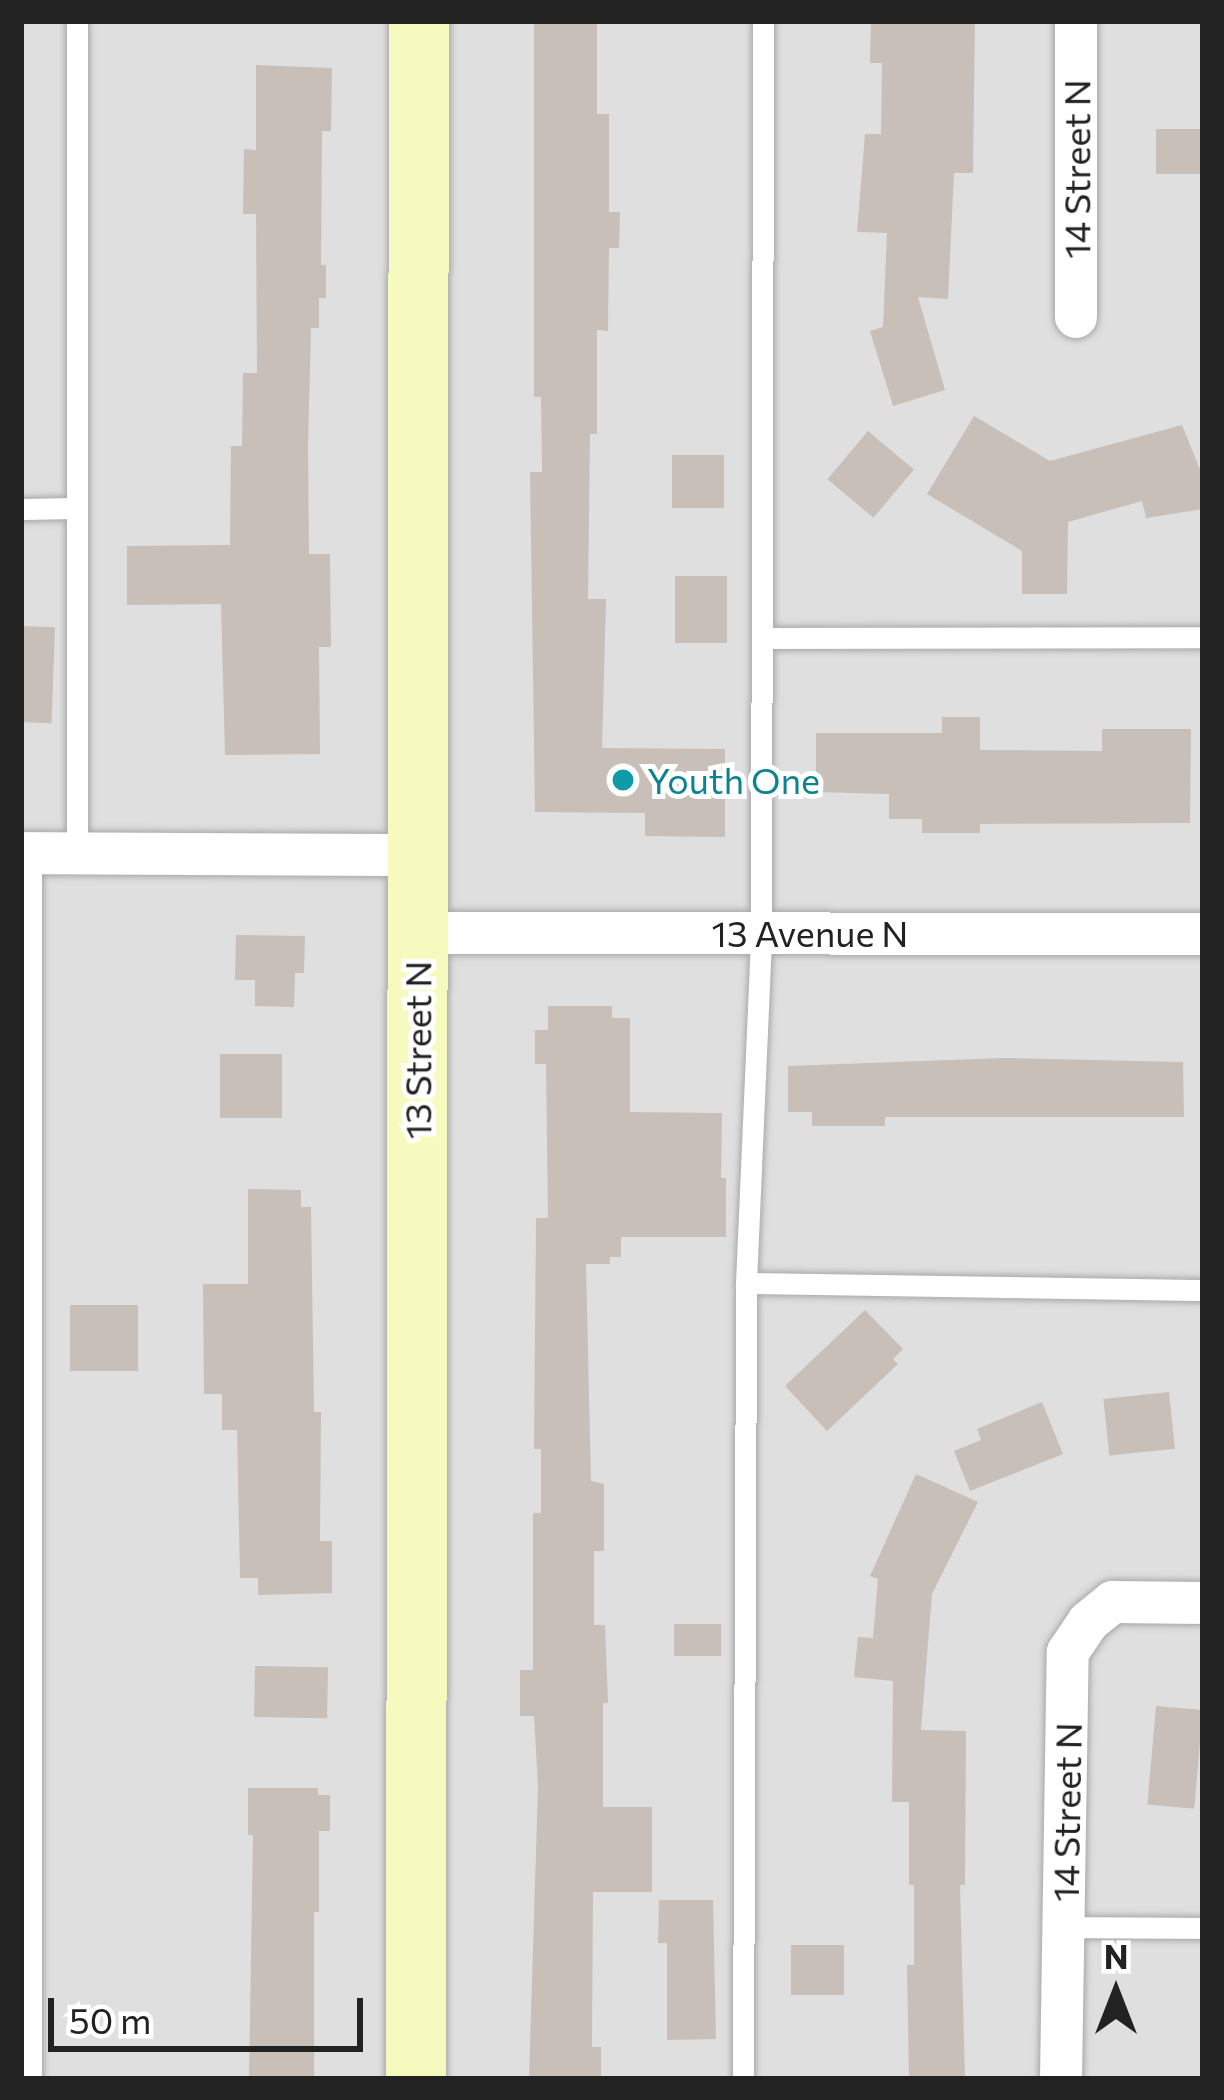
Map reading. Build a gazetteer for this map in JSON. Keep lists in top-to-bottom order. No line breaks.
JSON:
{"streets":{"street":["14 Street N","13 Avenue N","13 Street N"]},"crossings":[["13 Avenue N","13 Street N"]],"places":["Youth One"],"scale_bar":"50 m","north":"top"}
